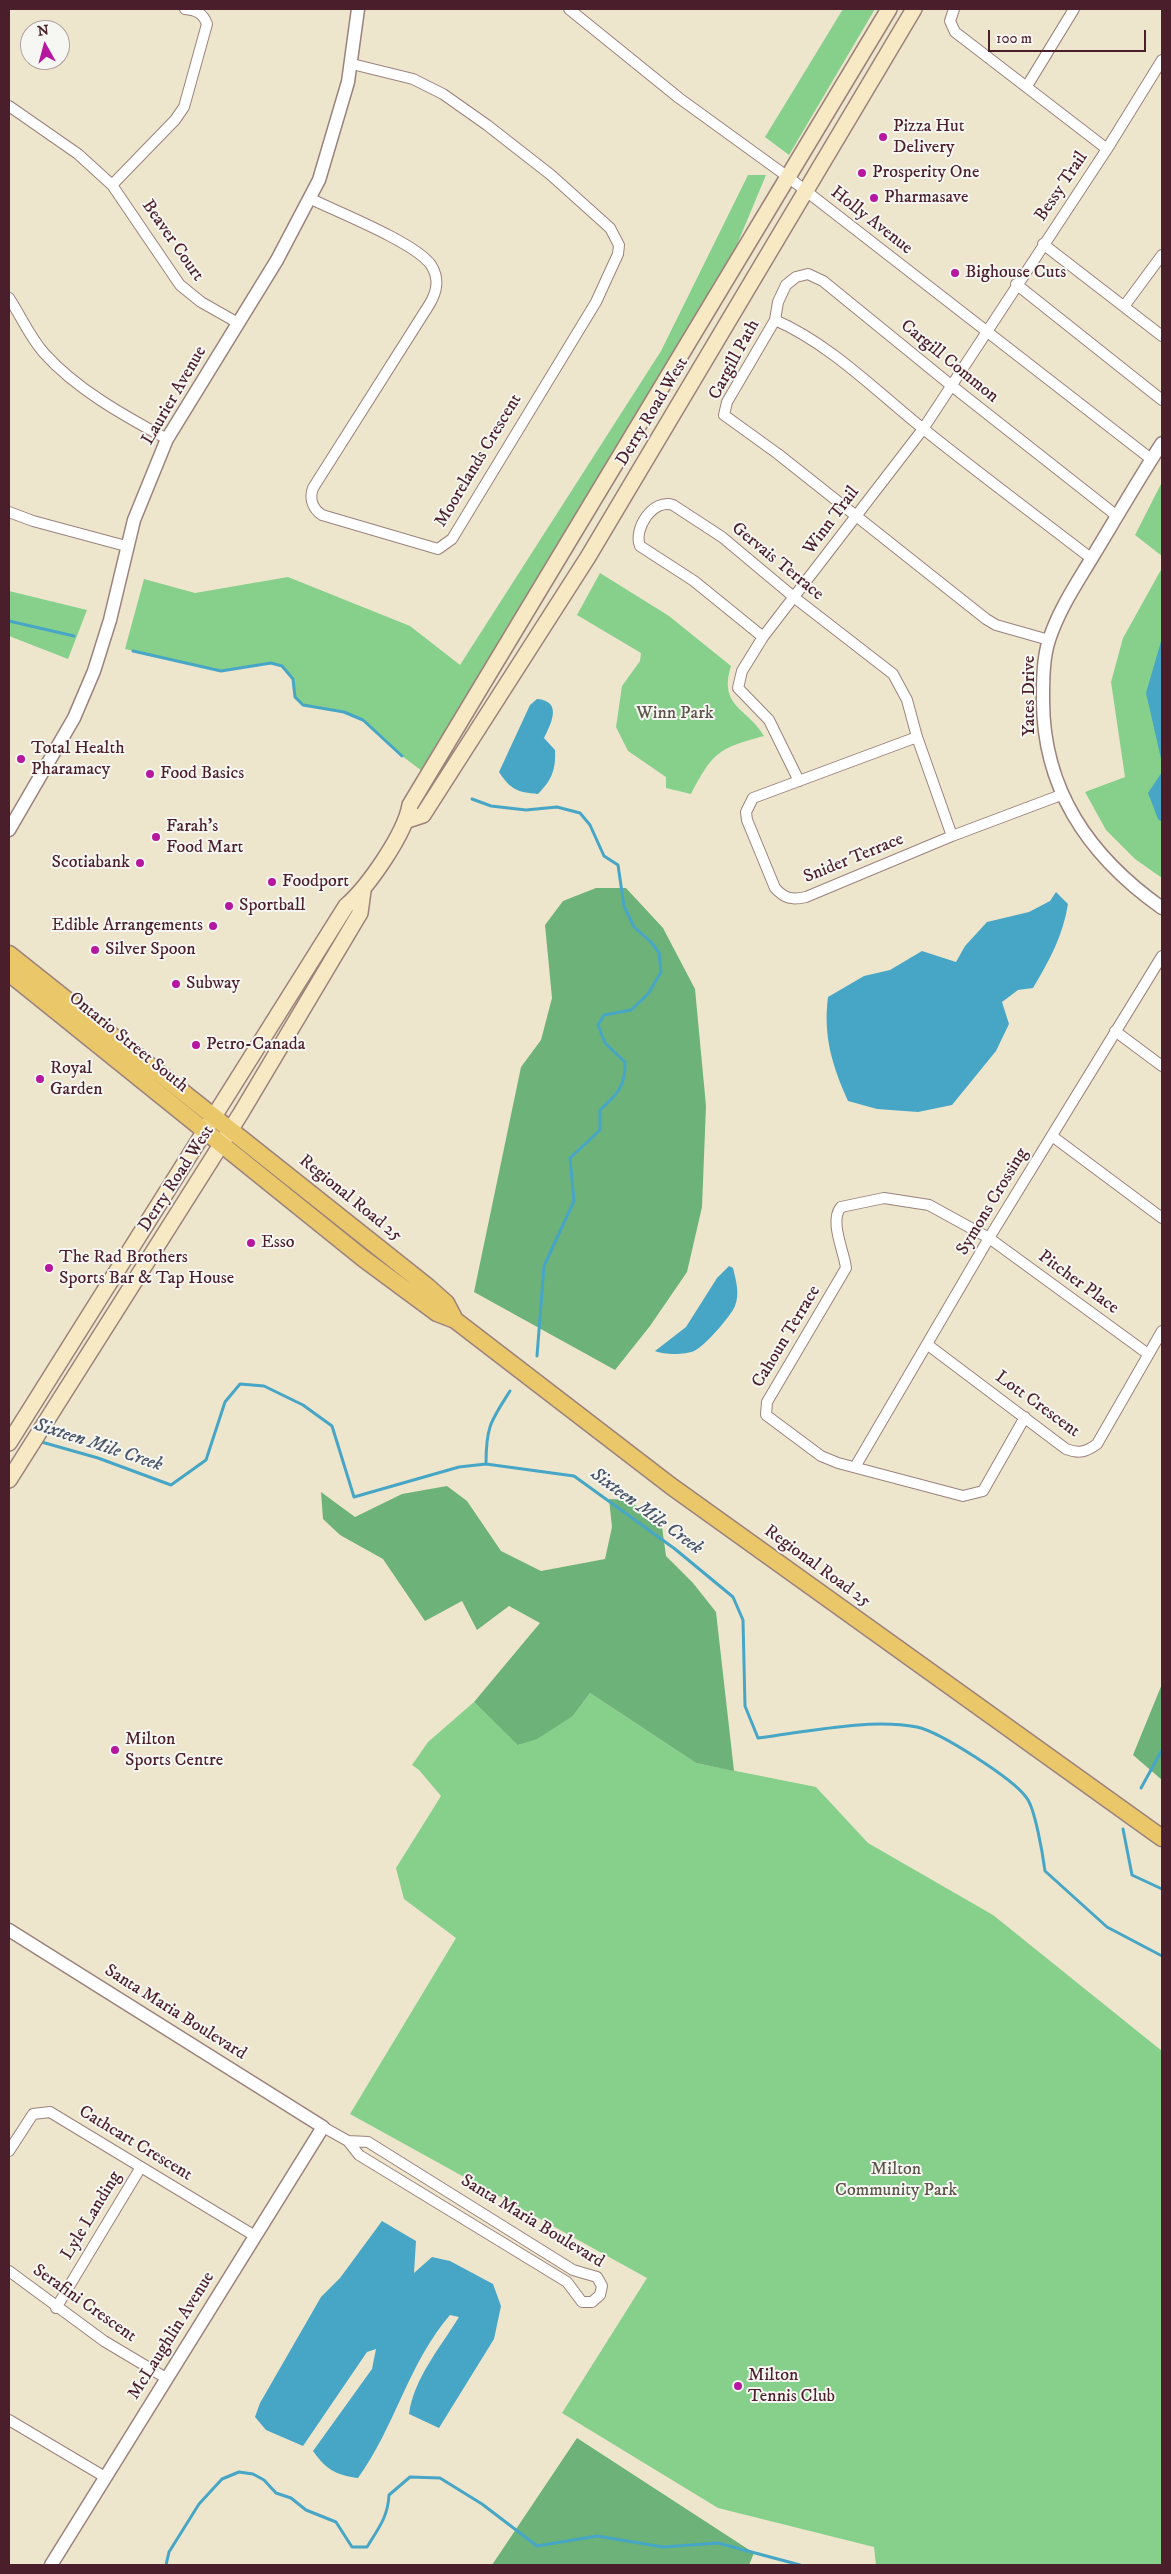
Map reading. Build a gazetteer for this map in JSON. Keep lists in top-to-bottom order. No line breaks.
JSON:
{"streets":{"main road":["Derry Road West","Ontario Street South","Regional Road 25"],"street":["Bessy Trail","Holly Avenue","Beaver Court","Cargill Path","Cargill Common","Laurier Avenue","Moorelands Crescent","Winn Trail","Gervais Terrace","Yates Drive","Snider Terrace","Symons Crossing","Pitcher Place","Cahoun Terrace","Lott Crescent","Santa Maria Boulevard","Cathcart Crescent","Lyle Landing","Serafini Crescent","McLaughlin Avenue"]},"crossings":[["Bessy Trail","Holly Avenue"],["Bessy Trail","Winn Trail"],["Holly Avenue","Derry Road West"],["Holly Avenue","Winn Trail"],["Holly Avenue","Yates Drive"],["Beaver Court","Laurier Avenue"],["Cargill Path","Cargill Common"],["Cargill Path","Winn Trail"],["Cargill Path","Yates Drive"],["Cargill Common","Winn Trail"],["Cargill Common","Yates Drive"],["Laurier Avenue","Moorelands Crescent"],["Derry Road West","Ontario Street South"],["Derry Road West","Regional Road 25"],["Winn Trail","Gervais Terrace"],["Winn Trail","Snider Terrace"],["Gervais Terrace","Snider Terrace"],["Yates Drive","Snider Terrace"],["Ontario Street South","Regional Road 25"],["Symons Crossing","Pitcher Place"],["Symons Crossing","Cahoun Terrace"],["Symons Crossing","Lott Crescent"],["Pitcher Place","Cahoun Terrace"],["Pitcher Place","Lott Crescent"],["Cahoun Terrace","Lott Crescent"],["Santa Maria Boulevard","McLaughlin Avenue"],["Cathcart Crescent","Lyle Landing"],["Cathcart Crescent","McLaughlin Avenue"],["Lyle Landing","Serafini Crescent"],["Serafini Crescent","McLaughlin Avenue"]],"water":["Sixteen Mile Creek"],"parks":["Winn Park","Milton Community Park"],"places":["Pizza Hut Delivery","Prosperity One","Pharmasave","Bighouse Cuts","Total Health Pharamacy","Food Basics","Farah's Food Mart","Scotiabank","Foodport","Sportball","Edible Arrangements","Silver Spoon","Subway","Petro-Canada","Royal Garden","Esso","The Rad Brothers Sports Bar & Tap House","Milton Sports Centre","Milton Tennis Club"],"scale_bar":"100 m","north":"top"}
